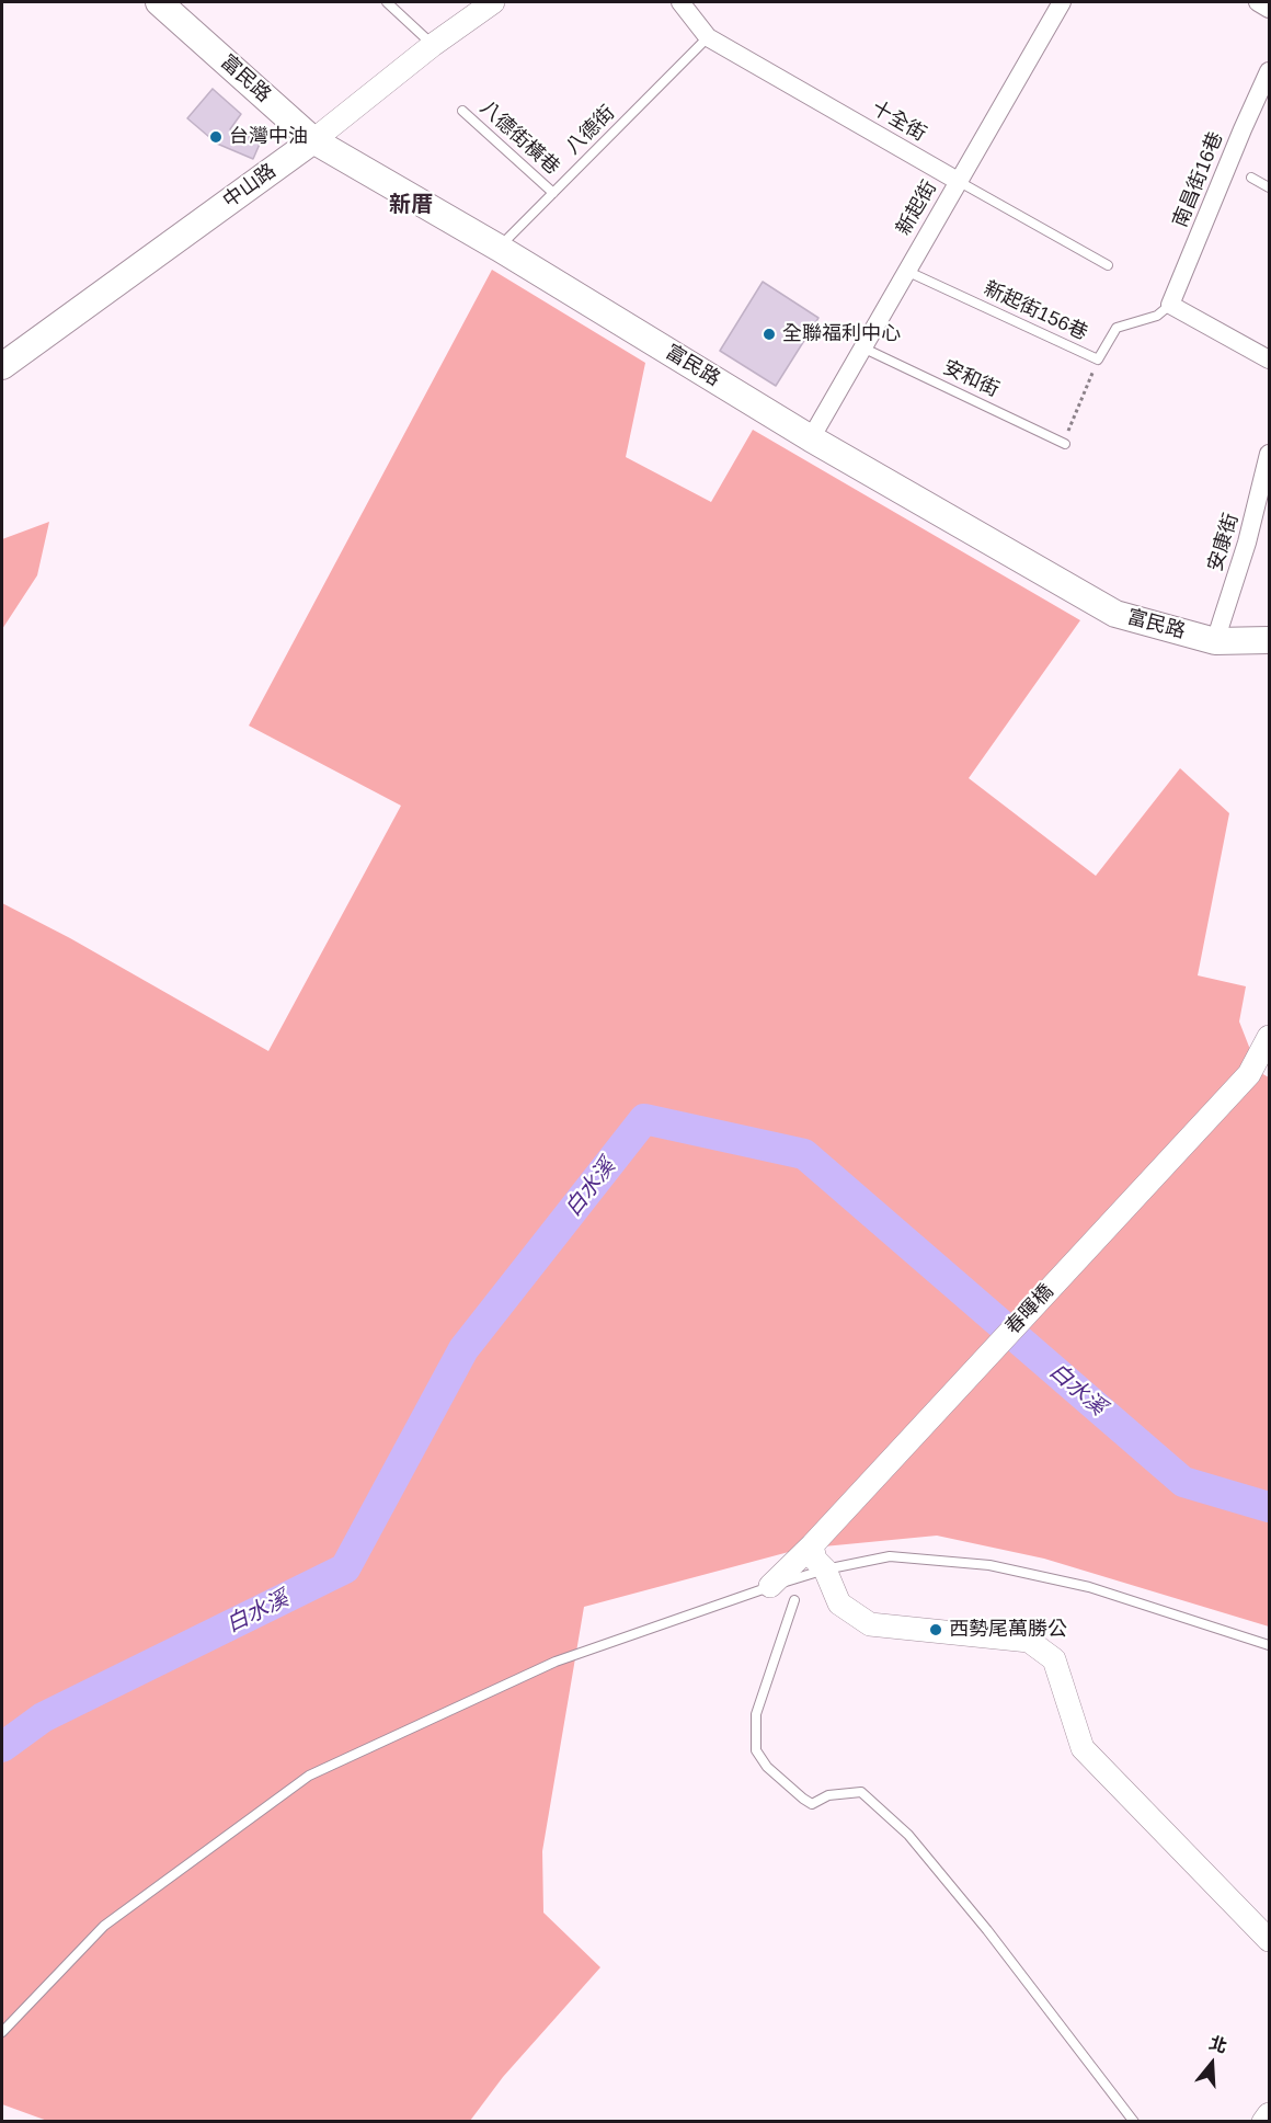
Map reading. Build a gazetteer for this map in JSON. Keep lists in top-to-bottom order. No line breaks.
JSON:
{"streets":{"main road":["富民路","中山路"],"street":["十全街","南昌街16巷","新起街","安康街","春暉橋"],"lane":["八德街","八德街橫巷","新起街156巷","安和街"]},"crossings":[["富民路","八德街"],["富民路","中山路"],["富民路","新起街"],["富民路","安康街"],["十全街","八德街"],["十全街","新起街"],["八德街","八德街橫巷"],["南昌街16巷","新起街156巷"],["新起街","新起街156巷"],["新起街","安和街"]],"districts":["新厝"],"water":["白水溪"],"places":["台灣中油","全聯福利中心","西勢尾萬勝公"],"north":"top"}
